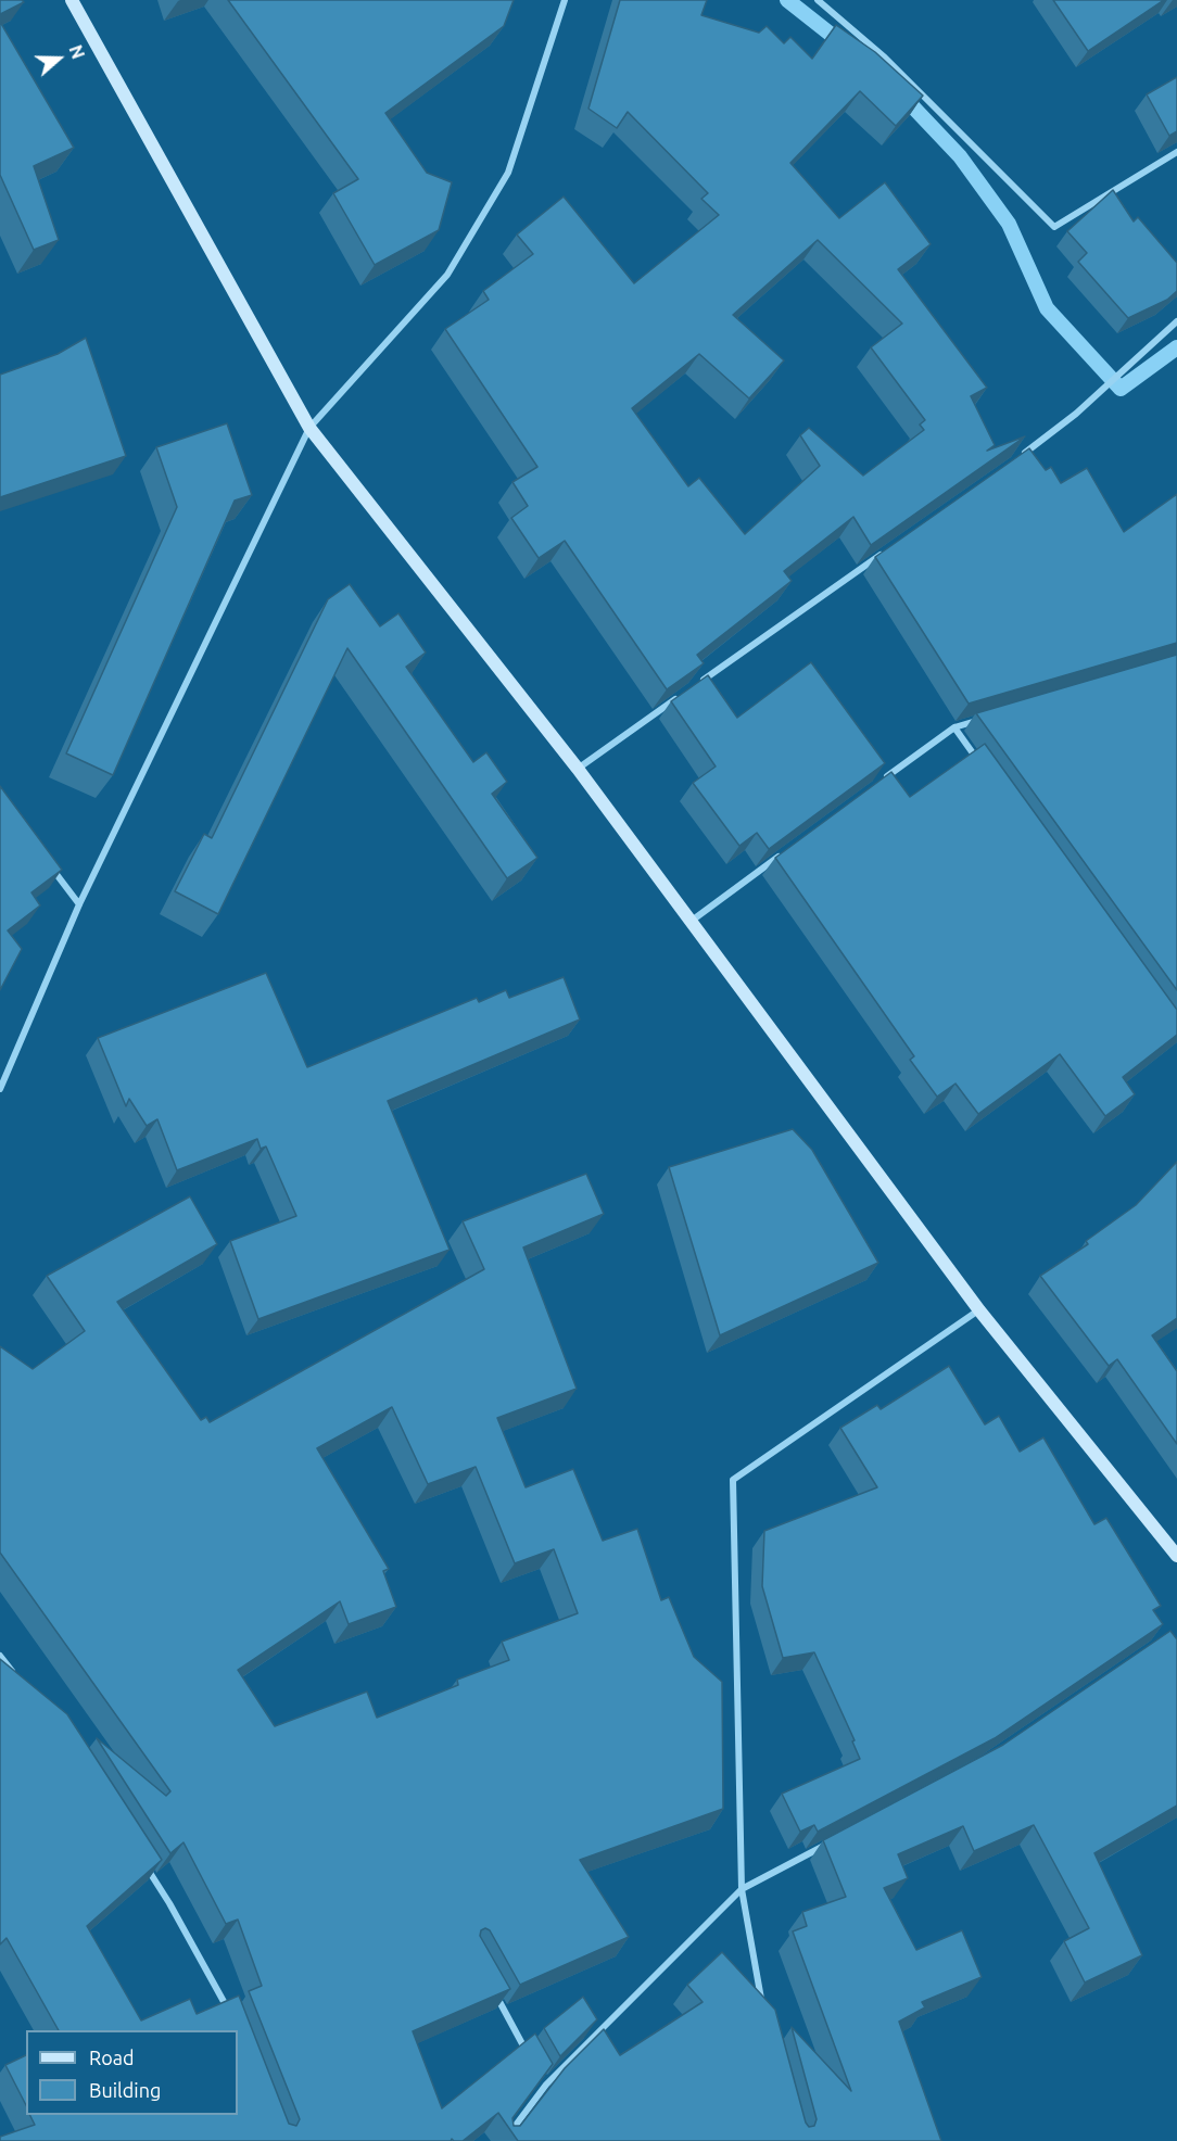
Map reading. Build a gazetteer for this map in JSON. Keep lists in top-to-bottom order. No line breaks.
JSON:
{"legend":["Road","Building"],"north":"right"}
